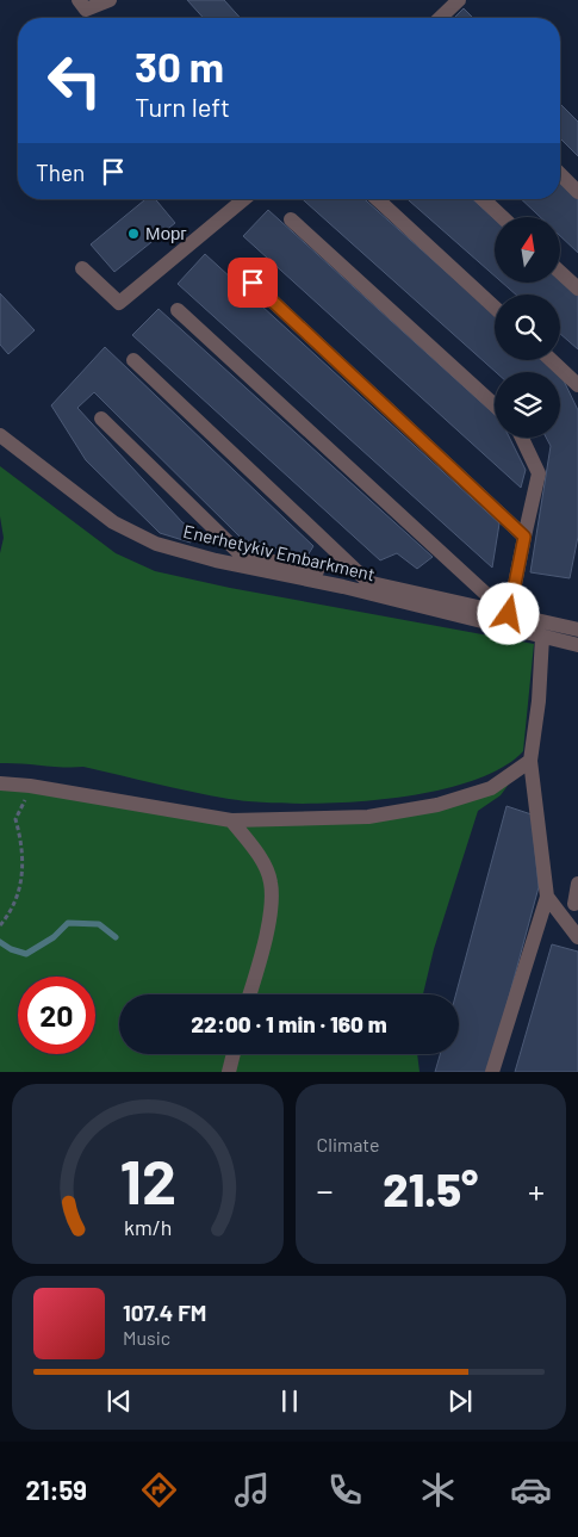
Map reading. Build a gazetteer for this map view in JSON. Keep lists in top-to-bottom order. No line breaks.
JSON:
{"streets":{"street":["Enerhetykiv Embarkment"]},"places":["Морг"],"north":"top","page":{"turn":["30 m","Turn left"],"then":"Then","limit":"20","trip":"22:00 · 1 min · 160 m","tile":"Climate","heat":["−","21.5°","+"],"song":["107.4 FM","Music"],"tabs":"21:59","gauge":["12","km/h"]}}
